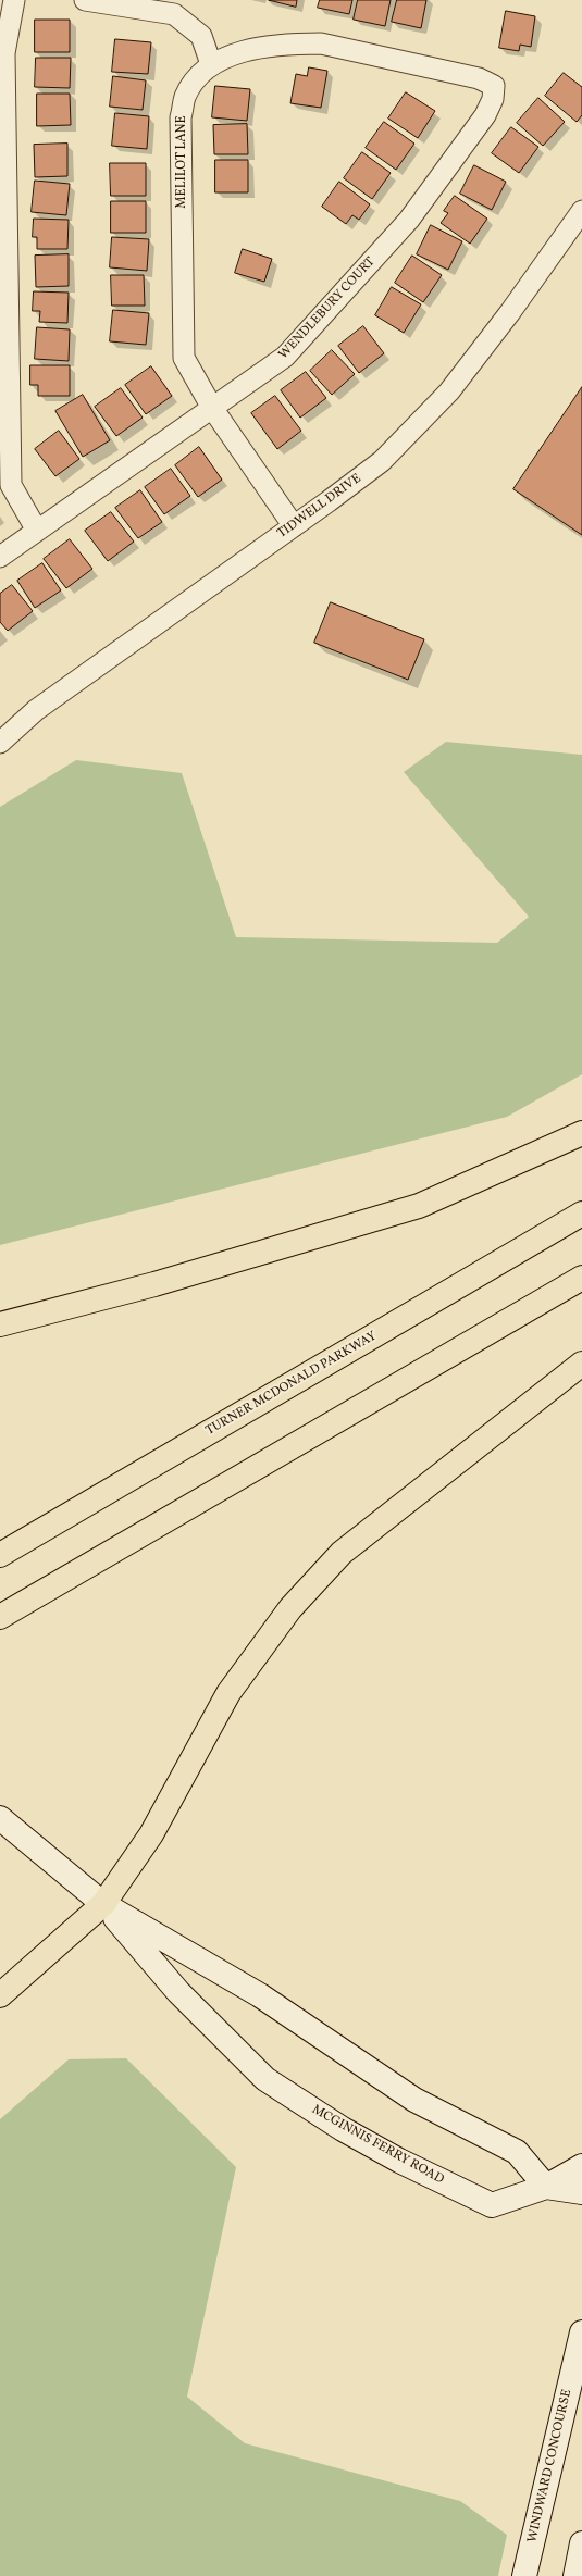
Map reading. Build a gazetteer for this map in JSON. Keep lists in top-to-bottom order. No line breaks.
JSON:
{"streets":{"highway":["TURNER MCDONALD PARKWAY"],"main road":["MCGINNIS FERRY ROAD","WINDWARD CONCOURSE"],"street":["MELILOT LANE","WENDLEBURY COURT","TIDWELL DRIVE"]},"crossings":[["MELILOT LANE","WENDLEBURY COURT"],["MELILOT LANE","TIDWELL DRIVE"]]}
